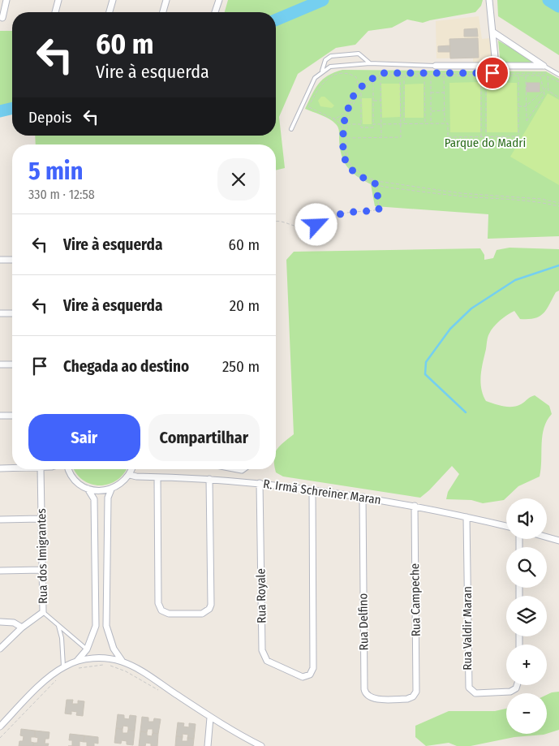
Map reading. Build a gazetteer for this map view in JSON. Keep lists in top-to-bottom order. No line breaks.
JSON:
{"streets":{"street":["R. Irmã Schreiner Maran","Rua dos Imigrantes","Rua Royale","Rua Campeche","Rua Delfino","Rua Valdir Maran"]},"crossings":[["R. Irmã Schreiner Maran","Rua Royale"],["R. Irmã Schreiner Maran","Rua Campeche"],["R. Irmã Schreiner Maran","Rua Delfino"],["R. Irmã Schreiner Maran","Rua Valdir Maran"],["Rua Campeche","Rua Delfino"]],"parks":["Parque do Madri"],"page":{"turn":["60 m","Vire à esquerda"],"then":"Depois","heading":["5 min","330 m · 12:58"],"list":[{"name":"Vire à esquerda","value":"60 m"},{"name":"Vire à esquerda","value":"20 m"},{"name":"Chegada ao destino","value":"250 m"}],"buttons":["Sair","Compartilhar"],"map_buttons":["+","−"]}}
